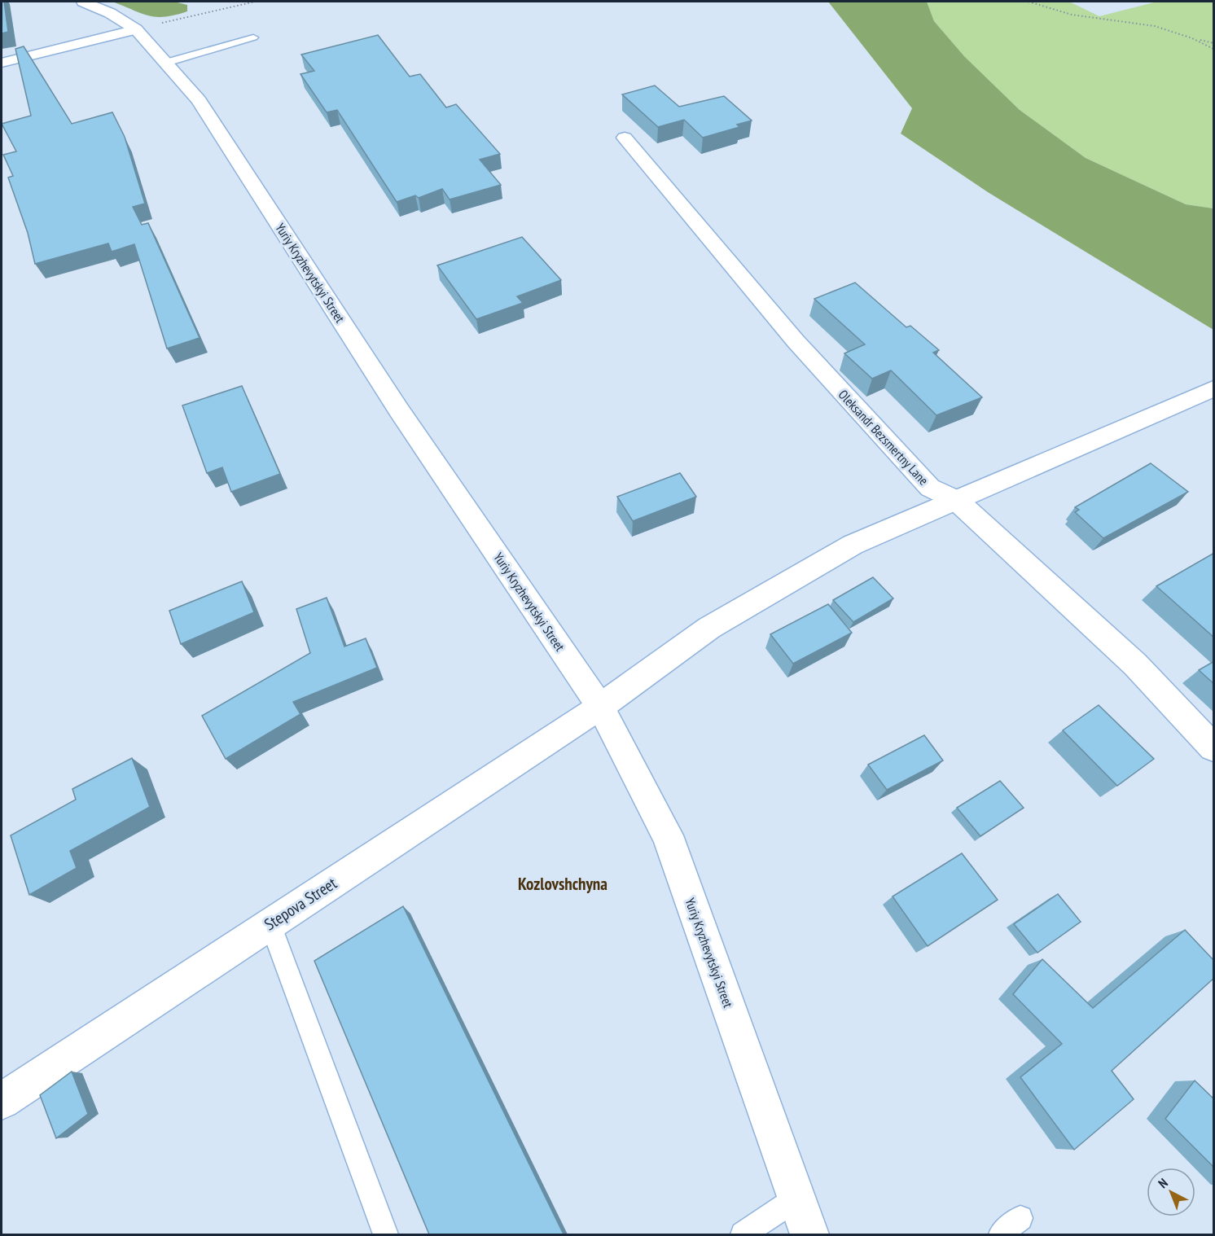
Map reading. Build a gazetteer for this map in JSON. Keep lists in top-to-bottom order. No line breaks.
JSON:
{"streets":{"street":["Yuriy Kryzhevytskyi Street","Oleksandr Bezsmertny Lane","Stepova Street"]},"crossings":[["Yuriy Kryzhevytskyi Street","Stepova Street"],["Oleksandr Bezsmertny Lane","Stepova Street"]],"districts":["Kozlovshchyna"],"north":"top left"}
